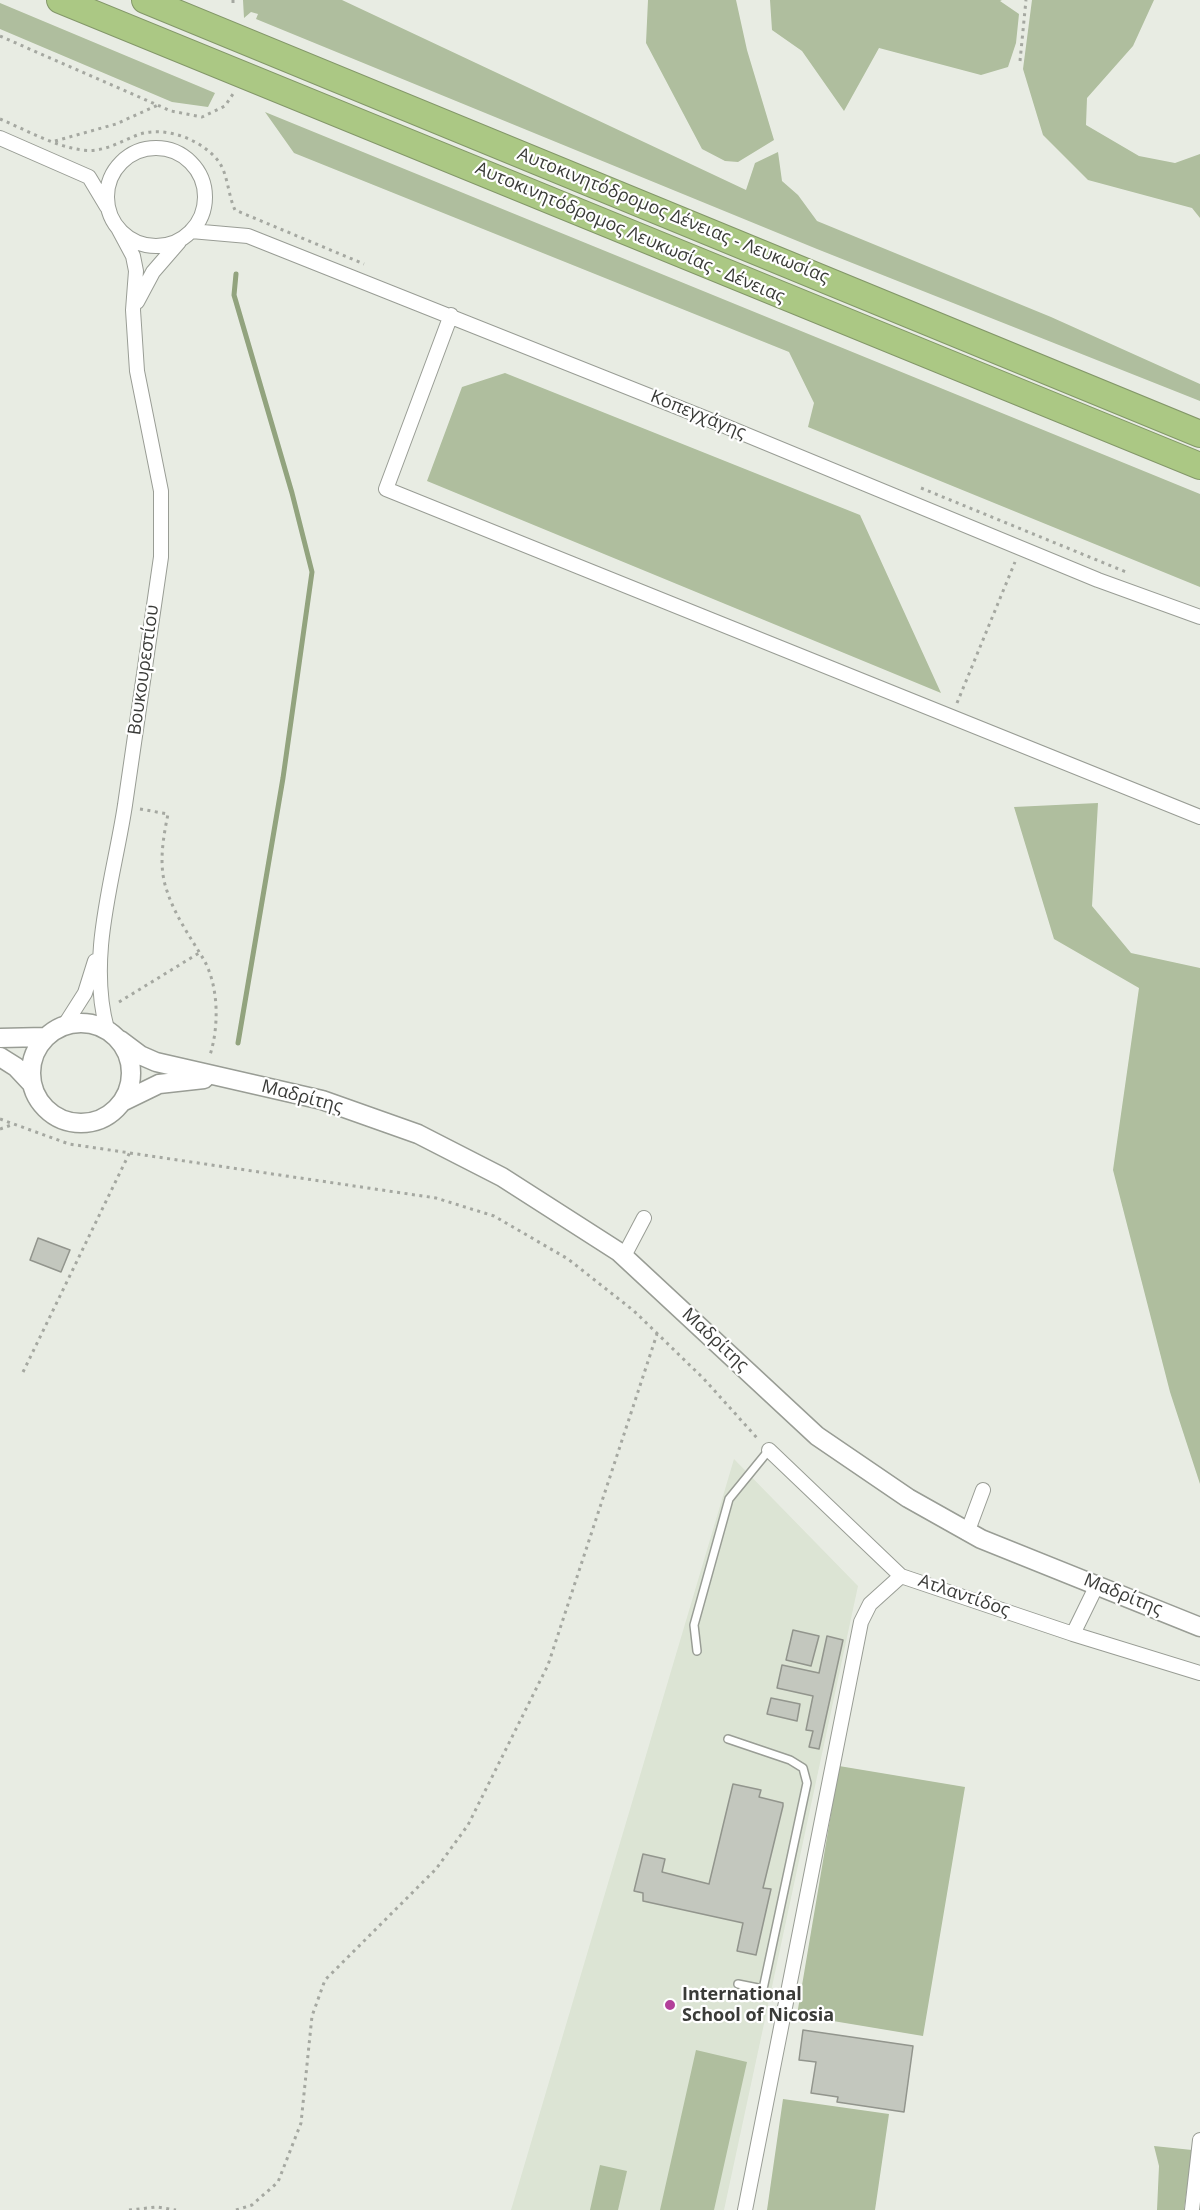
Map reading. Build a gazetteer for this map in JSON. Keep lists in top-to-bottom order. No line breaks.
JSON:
{"streets":{"highway":["Αυτοκινητόδρομος Δένειας - Λευκωσίας","Αυτοκινητόδρομος Λευκωσίας - Δένειας"],"street":["Κοπεγχάγης","Βουκουρεστίου","Μαδρίτης","Ατλαντίδος"]},"crossings":[["Κοπεγχάγης","Βουκουρεστίου"],["Βουκουρεστίου","Μαδρίτης"]],"places":["International School of Nicosia"]}
